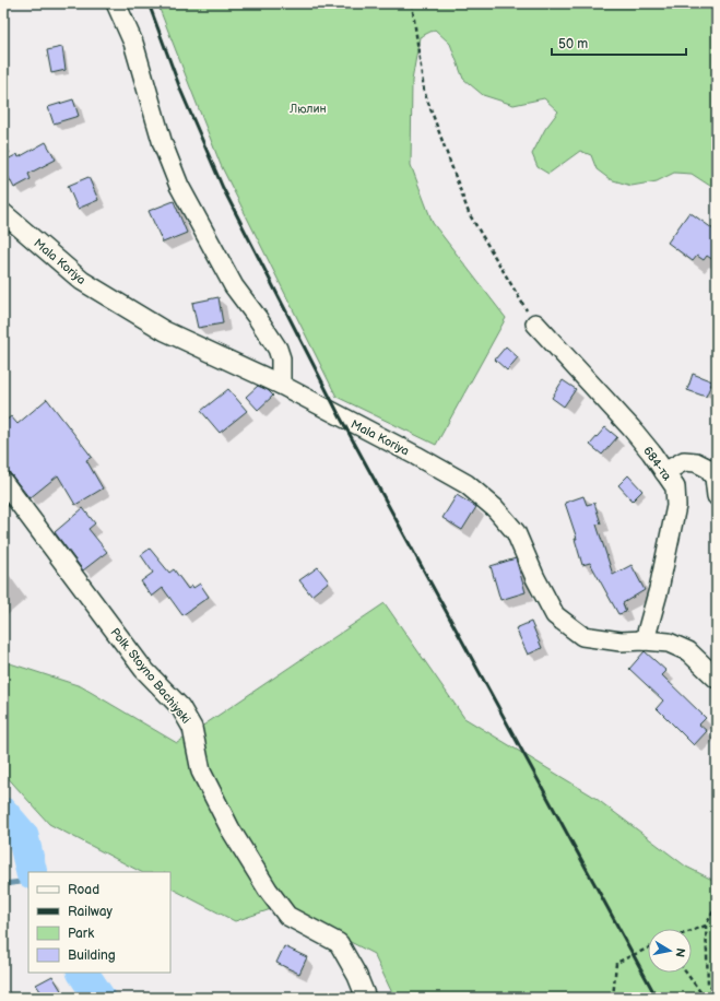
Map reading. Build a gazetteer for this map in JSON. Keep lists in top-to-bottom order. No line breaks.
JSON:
{"streets":{"street":["Mala Koriya","684-та","Polk. Stoyno Bachiyski"]},"crossings":[["Mala Koriya","684-та"]],"parks":["Люлин"],"legend":["Road","Railway","Park","Building"],"scale_bar":"50 m","north":"right"}
